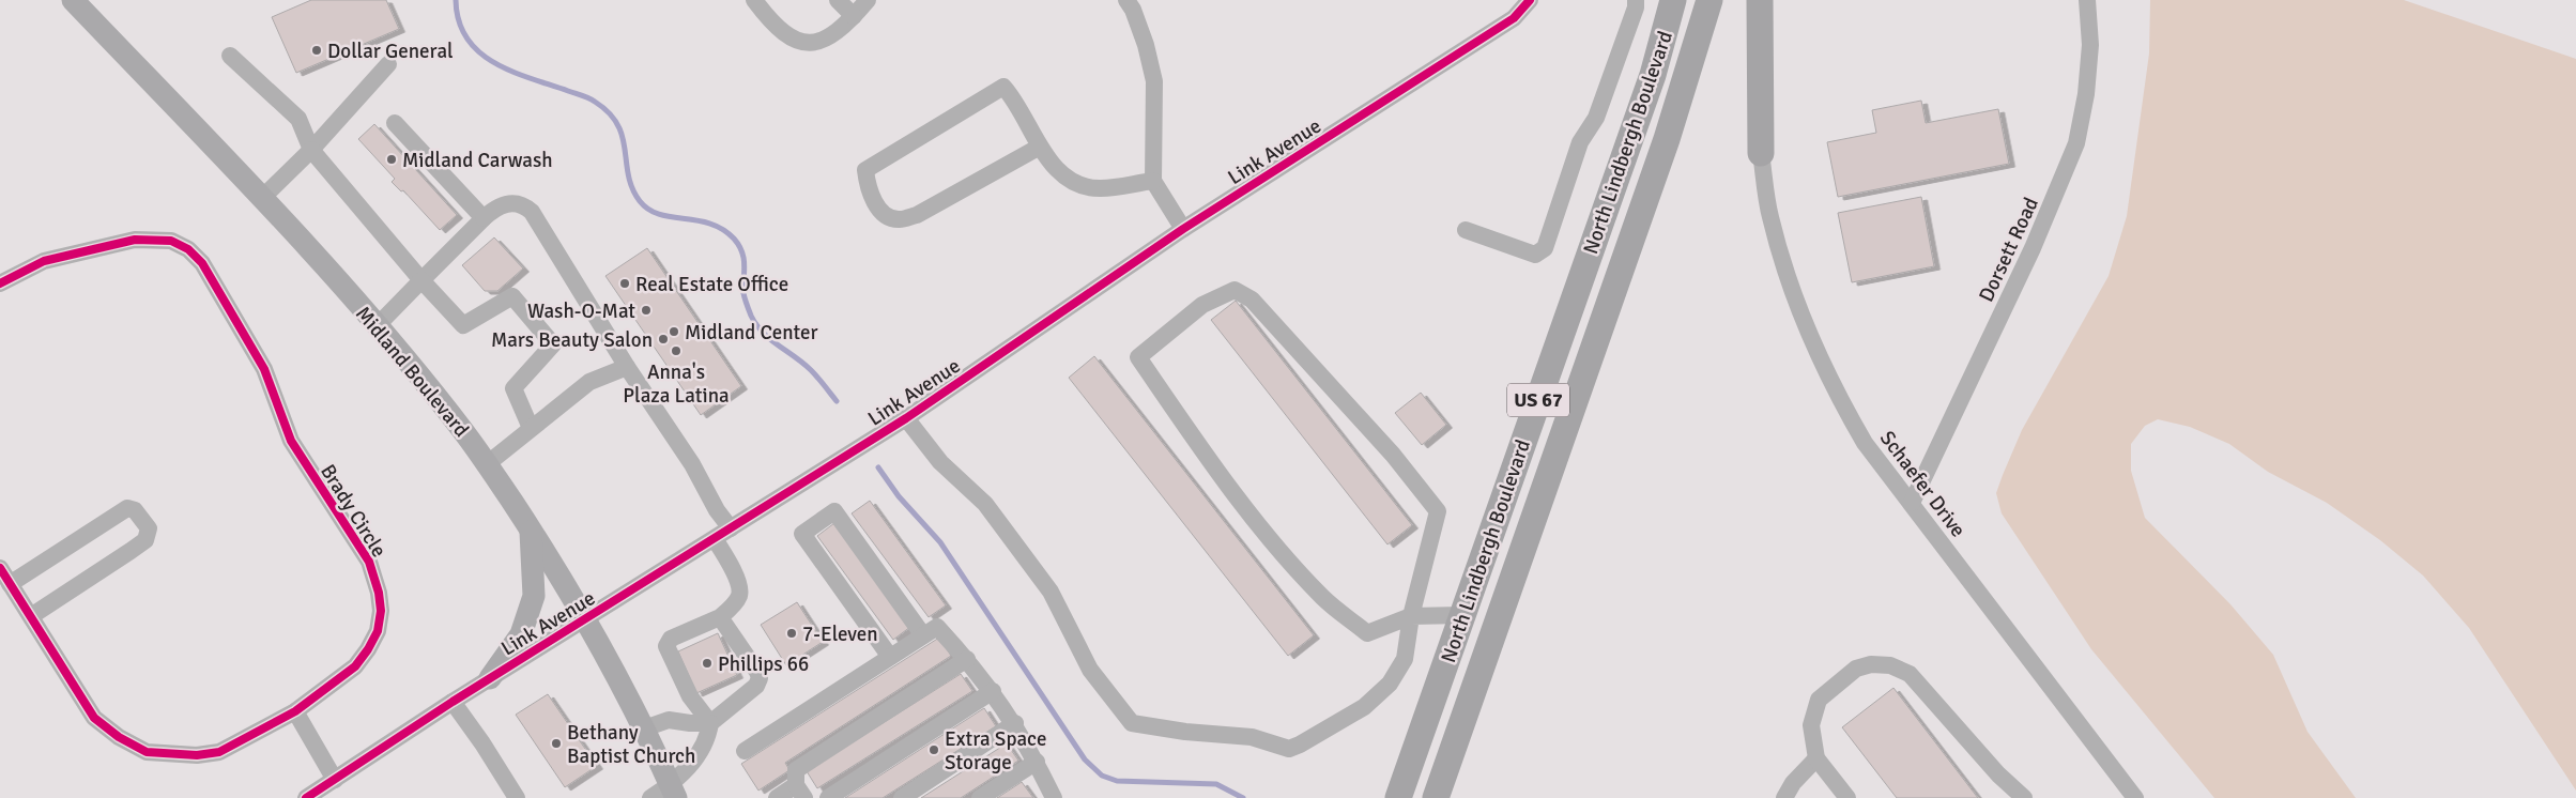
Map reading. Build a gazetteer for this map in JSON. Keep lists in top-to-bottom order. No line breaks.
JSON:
{"streets":{"highway":["North Lindbergh Boulevard","US 67"],"main road":["Midland Boulevard"],"street":["Link Avenue","Dorsett Road","Schaefer Drive","Brady Circle"]},"crossings":[["Link Avenue","Midland Boulevard"],["Dorsett Road","Schaefer Drive"]],"places":["Dollar General","Midland Carwash","Real Estate Office","Wash-O-Mat","Midland Center","Mars Beauty Salon","Anna's Plaza Latina","7-Eleven","Phillips 66","Bethany Baptist Church","Extra Space Storage"]}
